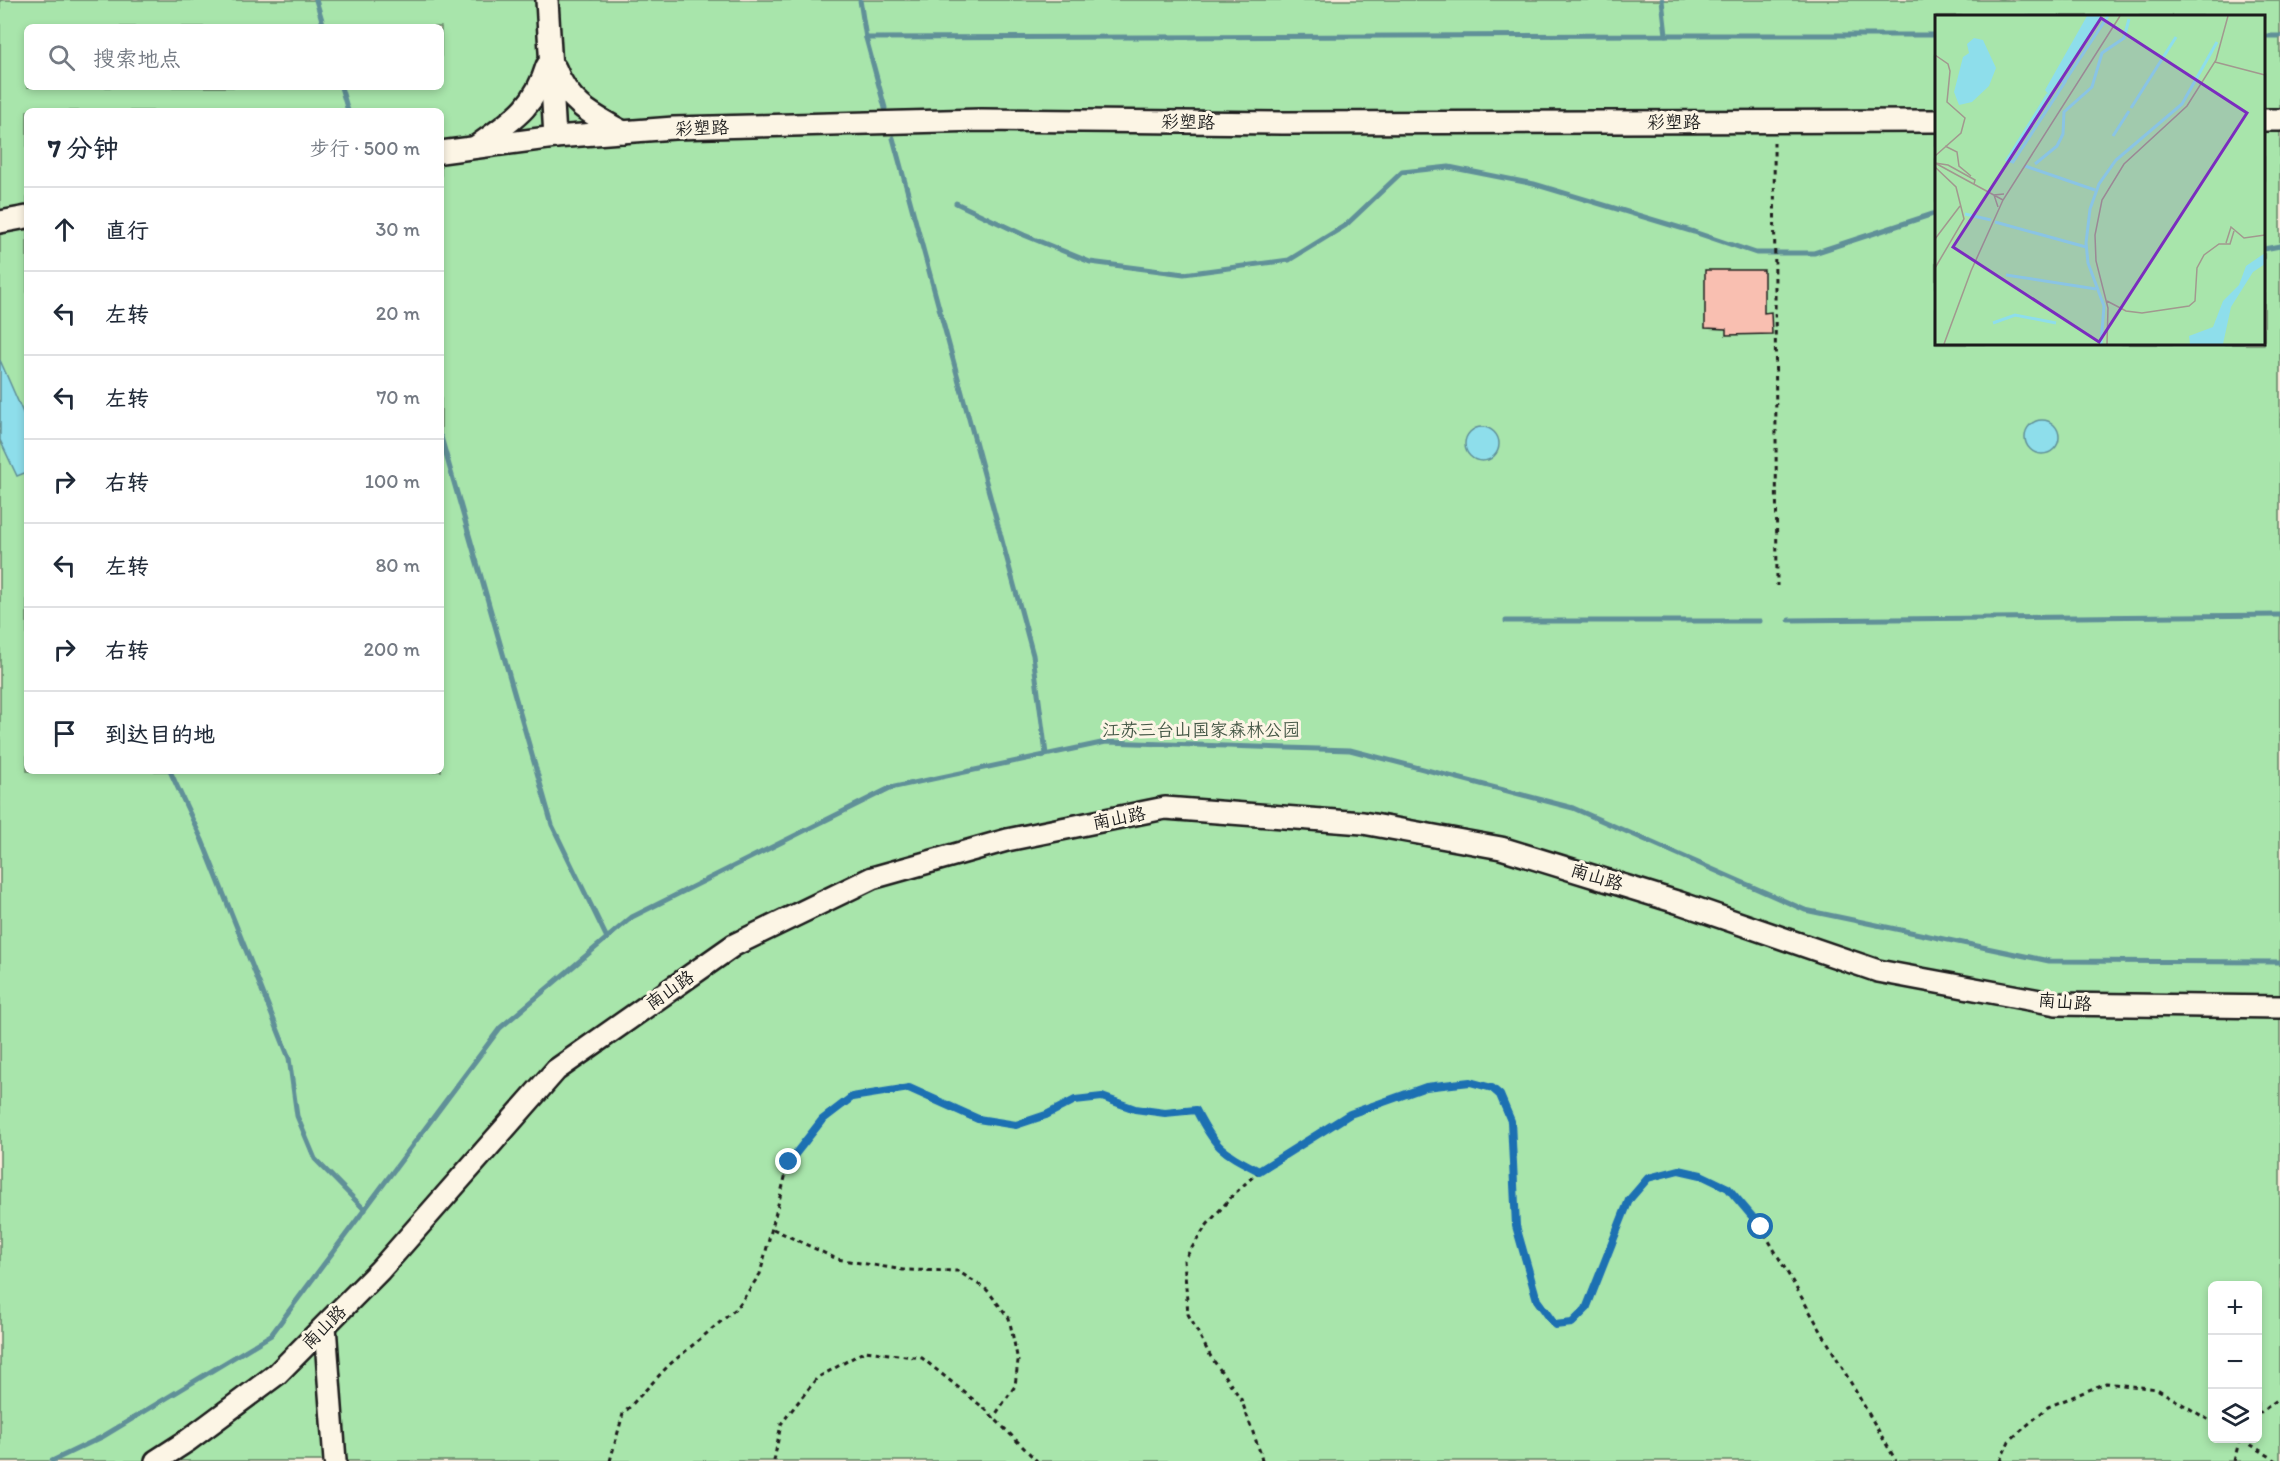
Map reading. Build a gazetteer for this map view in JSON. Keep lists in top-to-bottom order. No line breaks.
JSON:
{"streets":{"street":["彩塑路","南山路"]},"parks":["江苏三台山国家森林公园"],"page":{"search":"搜索地点","heading":["7 分钟","步行 · 500 m"],"list":[["直行","30 m"],["左转","20 m"],["左转","70 m"],["右转","100 m"],["左转","80 m"],["右转","200 m"],"到达目的地"],"map_buttons":["+","−"]}}
